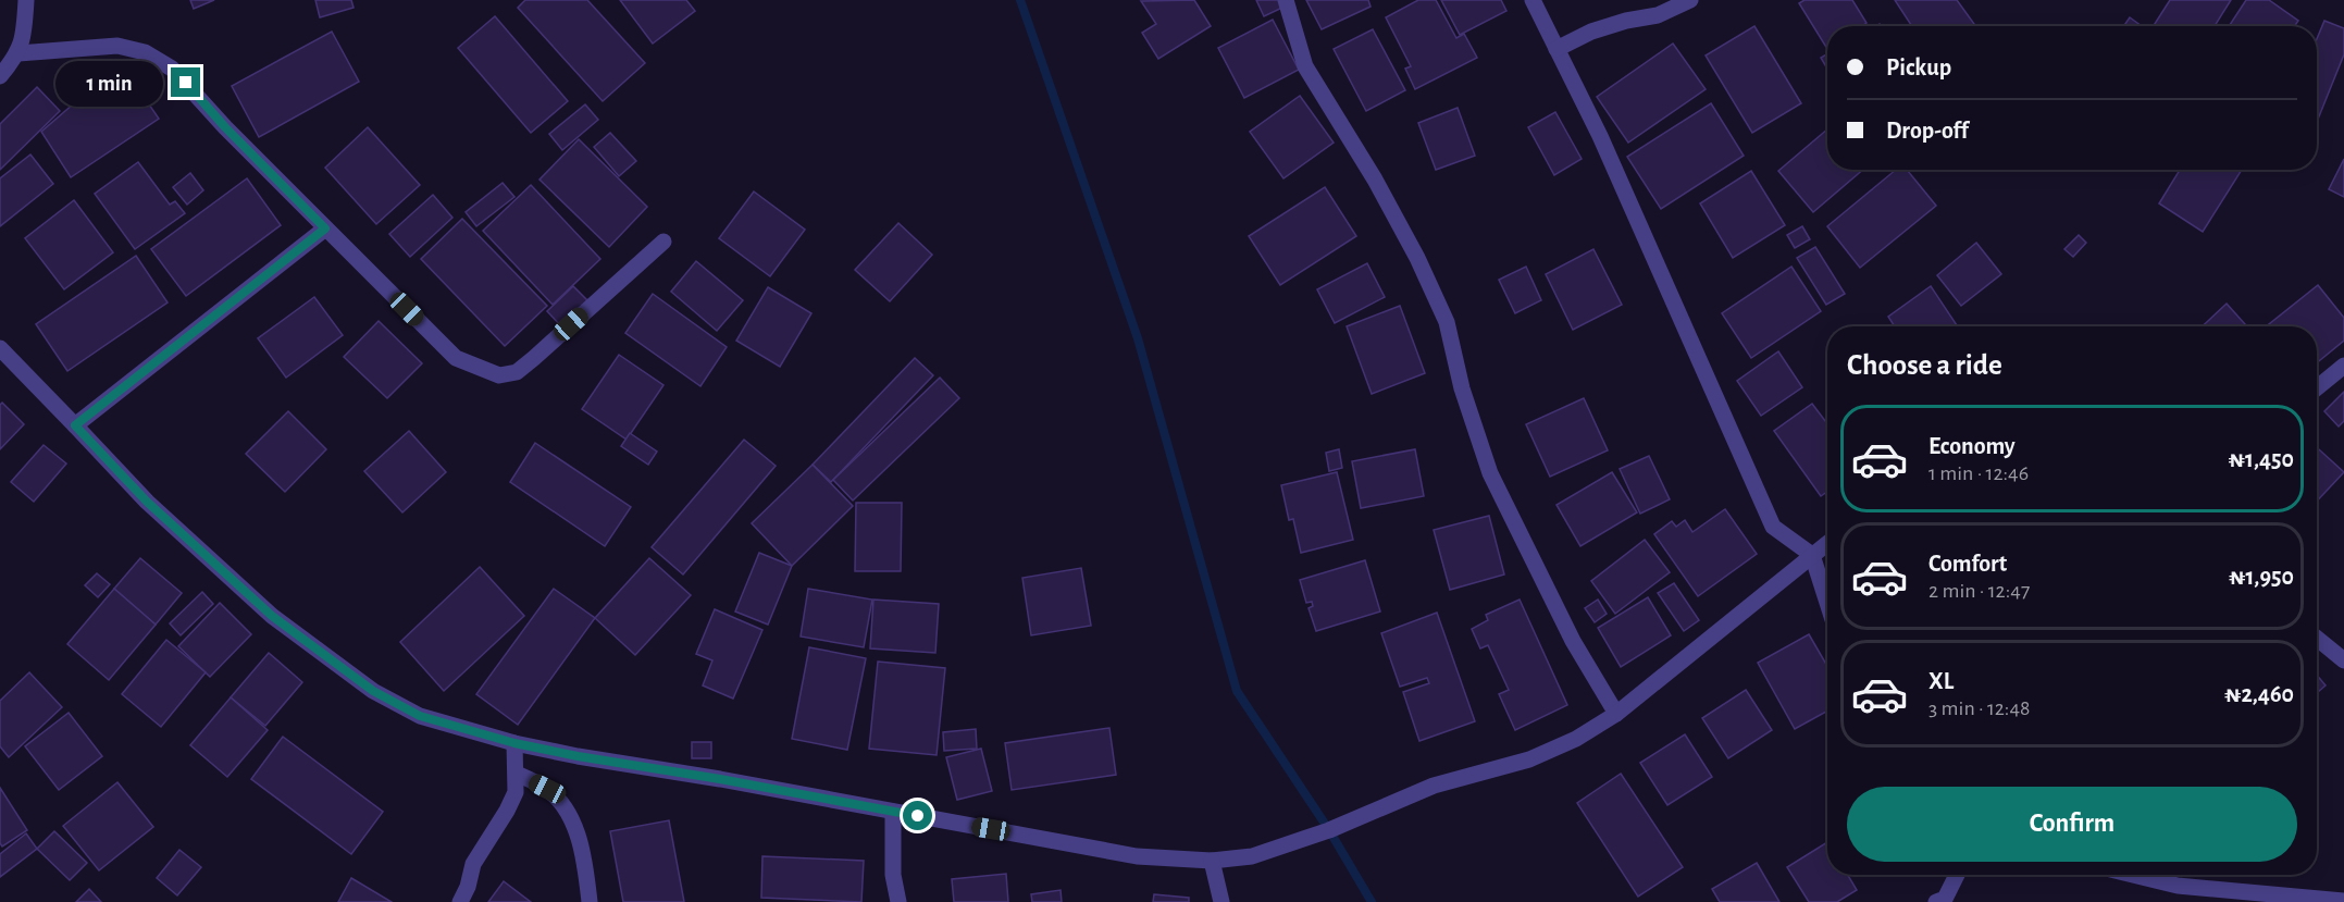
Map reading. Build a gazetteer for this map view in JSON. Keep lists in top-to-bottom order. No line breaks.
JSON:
{"page":{"banner":["Pickup","Drop-off"],"bubble":"1 min","heading":"Choose a ride","list":[{"name":"Economy","note":"1 min · 12:46","value":"₦1,450"},{"name":"Comfort","note":"2 min · 12:47","value":"₦1,950"},{"name":"XL","note":"3 min · 12:48","value":"₦2,460"}],"buttons":"Confirm"}}
